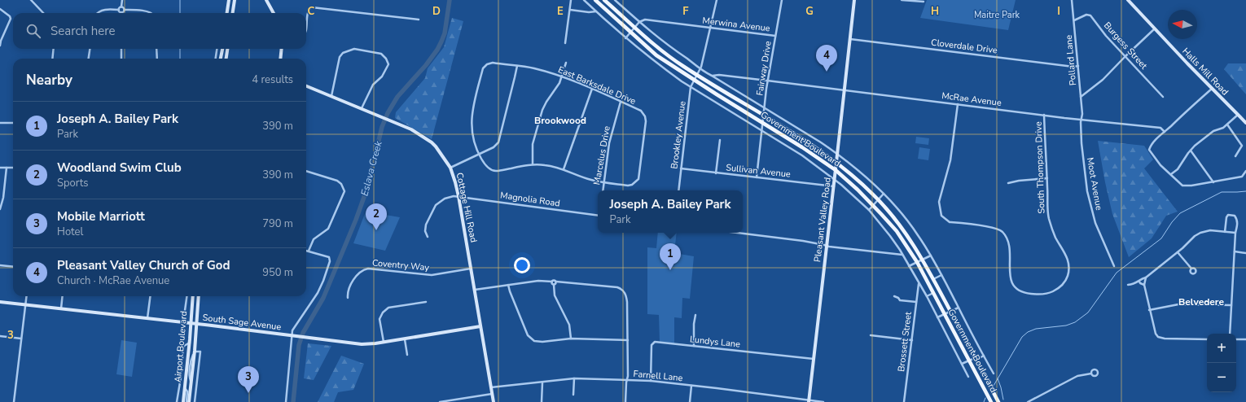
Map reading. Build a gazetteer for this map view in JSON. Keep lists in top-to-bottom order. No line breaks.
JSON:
{"streets":{"main road":["Government Boulevard"],"street":["Merwina Avenue","Burgess Street","Cloverdale Drive","Pollard Lane","Fairway Drive","Halls Mill Road","East Barksdale Drive","McRae Avenue","Brookley Avenue","Marcelus Drive","South Thompson Drive","Sullivan Avenue","Moot Avenue","Magnolia Road","Cottage Hill Road","Pleasant Valley Road","Coventry Way","South Sage Avenue","Lundys Lane","Brossett Street","Airport Boulevard","Farnell Lane"]},"crossings":[["Merwina Avenue","Fairway Drive"],["Merwina Avenue","Brookley Avenue"],["Burgess Street","Pollard Lane"],["Cloverdale Drive","Pollard Lane"],["Cloverdale Drive","Pleasant Valley Road"],["Pollard Lane","McRae Avenue"],["Pollard Lane","Moot Avenue"],["Fairway Drive","McRae Avenue"],["Fairway Drive","Government Boulevard"],["Fairway Drive","Sullivan Avenue"],["East Barksdale Drive","Marcelus Drive"],["McRae Avenue","South Thompson Drive"],["McRae Avenue","Moot Avenue"],["McRae Avenue","Pleasant Valley Road"],["Brookley Avenue","Government Boulevard"],["Brookley Avenue","Sullivan Avenue"],["Government Boulevard","Pleasant Valley Road"],["Government Boulevard","Brossett Street"],["Sullivan Avenue","Pleasant Valley Road"],["Magnolia Road","Cottage Hill Road"],["Cottage Hill Road","Coventry Way"],["Cottage Hill Road","South Sage Avenue"],["Cottage Hill Road","Farnell Lane"],["Pleasant Valley Road","Lundys Lane"],["Pleasant Valley Road","Farnell Lane"],["South Sage Avenue","Airport Boulevard"],["Lundys Lane","Farnell Lane"]],"districts":["Brookwood","Belvedere"],"water":["Eslava Creek"],"parks":["Maitre Park"],"north":"left","page":{"search":"Search here","pins":["4","2","1","3"],"heading":["Nearby","4 results"],"list":[{"mark":"1","name":"Joseph A. Bailey Park","note":"Park","value":"390 m"},{"mark":"2","name":"Woodland Swim Club","note":"Sports","value":"390 m"},{"mark":"3","name":"Mobile Marriott","note":"Hotel","value":"790 m"},{"mark":"4","name":"Pleasant Valley Church of God","note":"Church · McRae Avenue","value":"950 m"}],"popup":["Joseph A. Bailey Park","Park"],"map_buttons":["+","−"]},"grid":{"columns":["C","D","E","F","G","H","I"],"rows":["3"]}}
